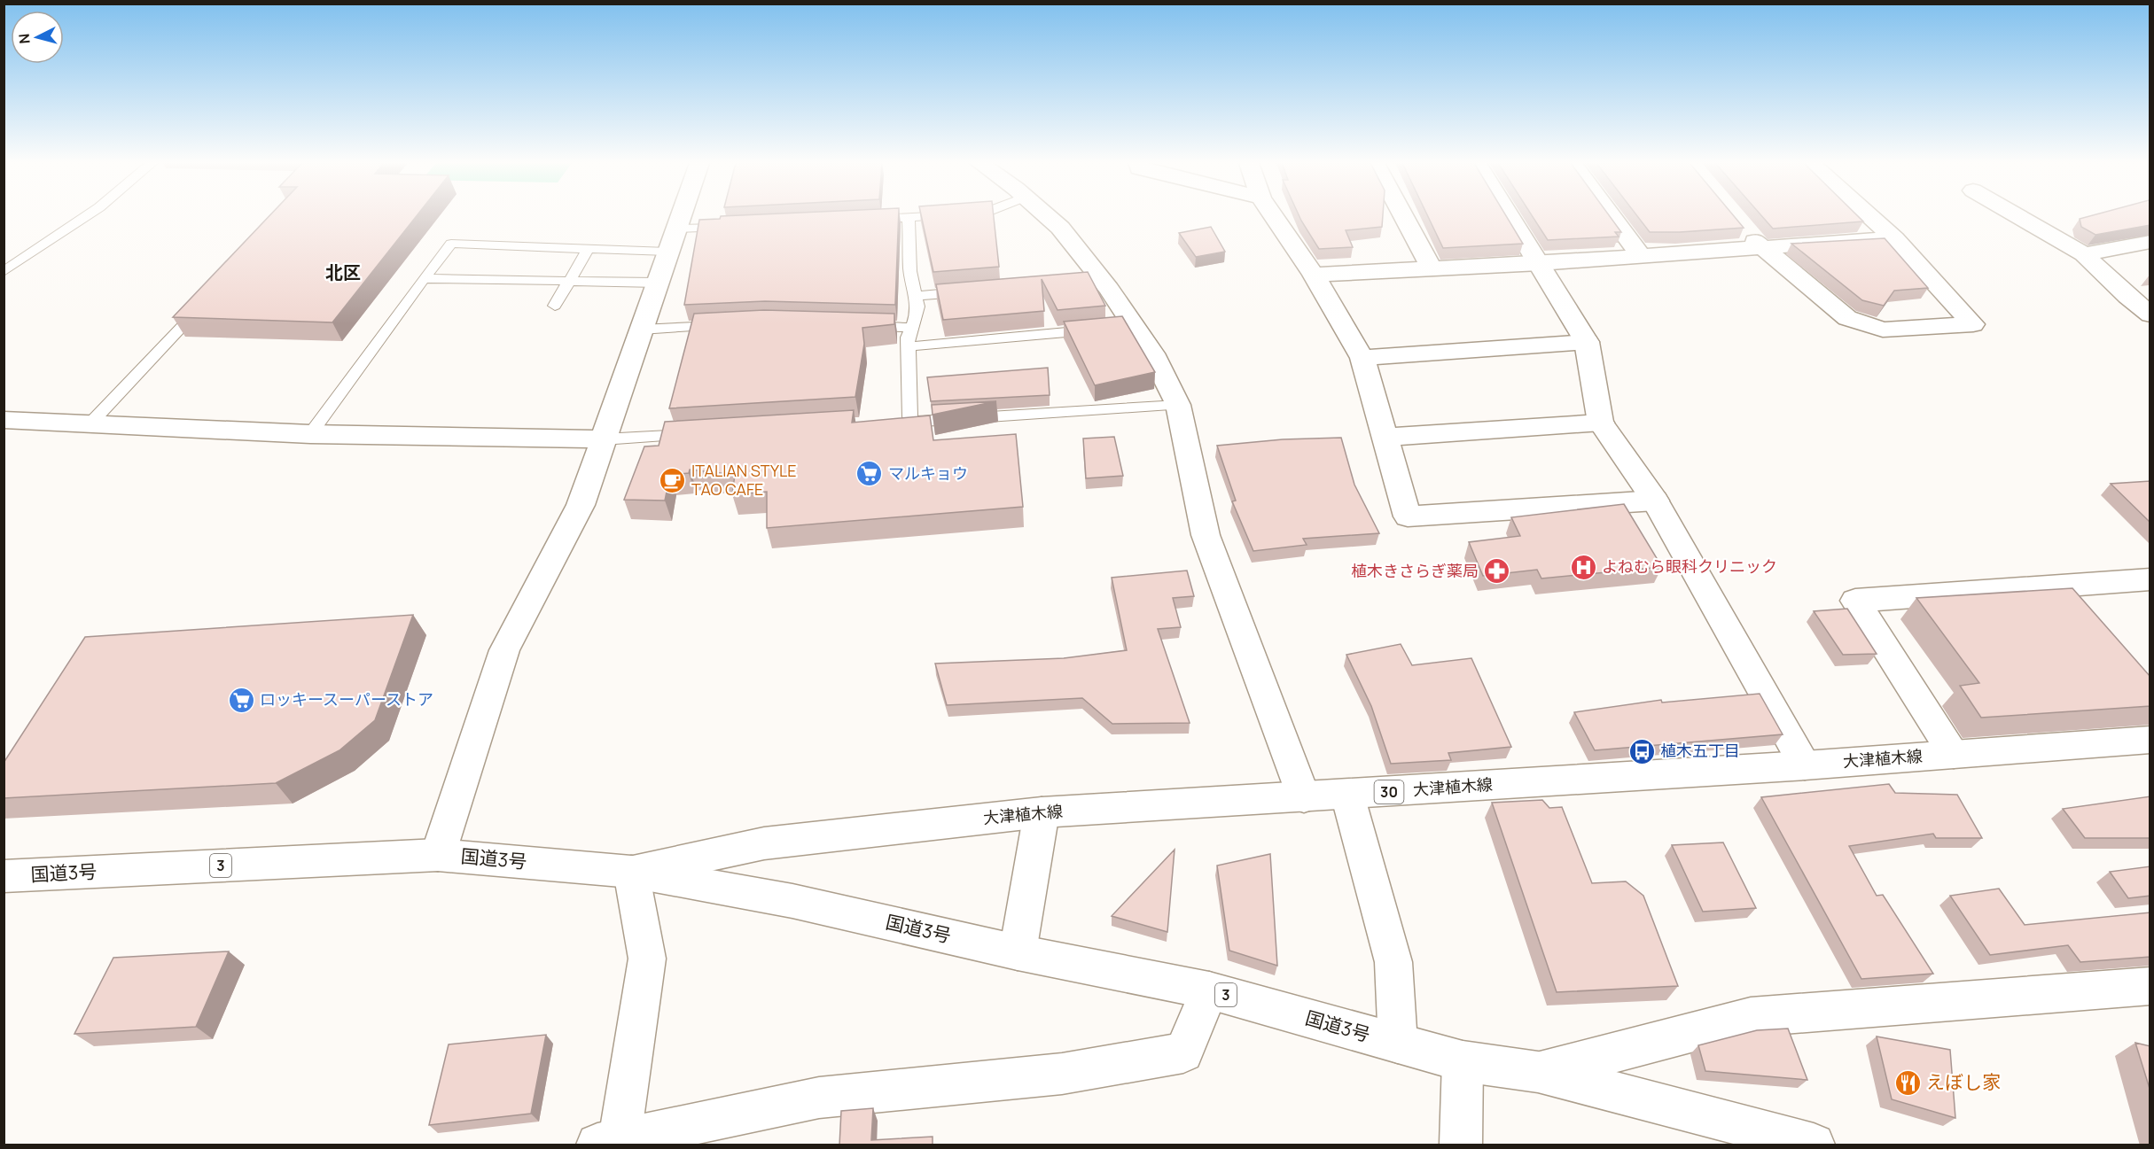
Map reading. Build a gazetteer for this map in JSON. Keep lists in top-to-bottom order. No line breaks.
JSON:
{"streets":{"main road":["大津植木線","30","国道3号","3"]},"crossings":[["大津植木線","国道3号"]],"districts":["北区"],"places":{"supermarket":["マルキョウ","ロッキースーパーストア"],"cafe":["ITALIAN STYLE TAO CAFE"],"hospital":["よねむら眼科クリニック"],"pharmacy":["植木きさらぎ薬局"],"bus stop":["植木五丁目"],"restaurant":["えぼし家"]},"north":"left"}
